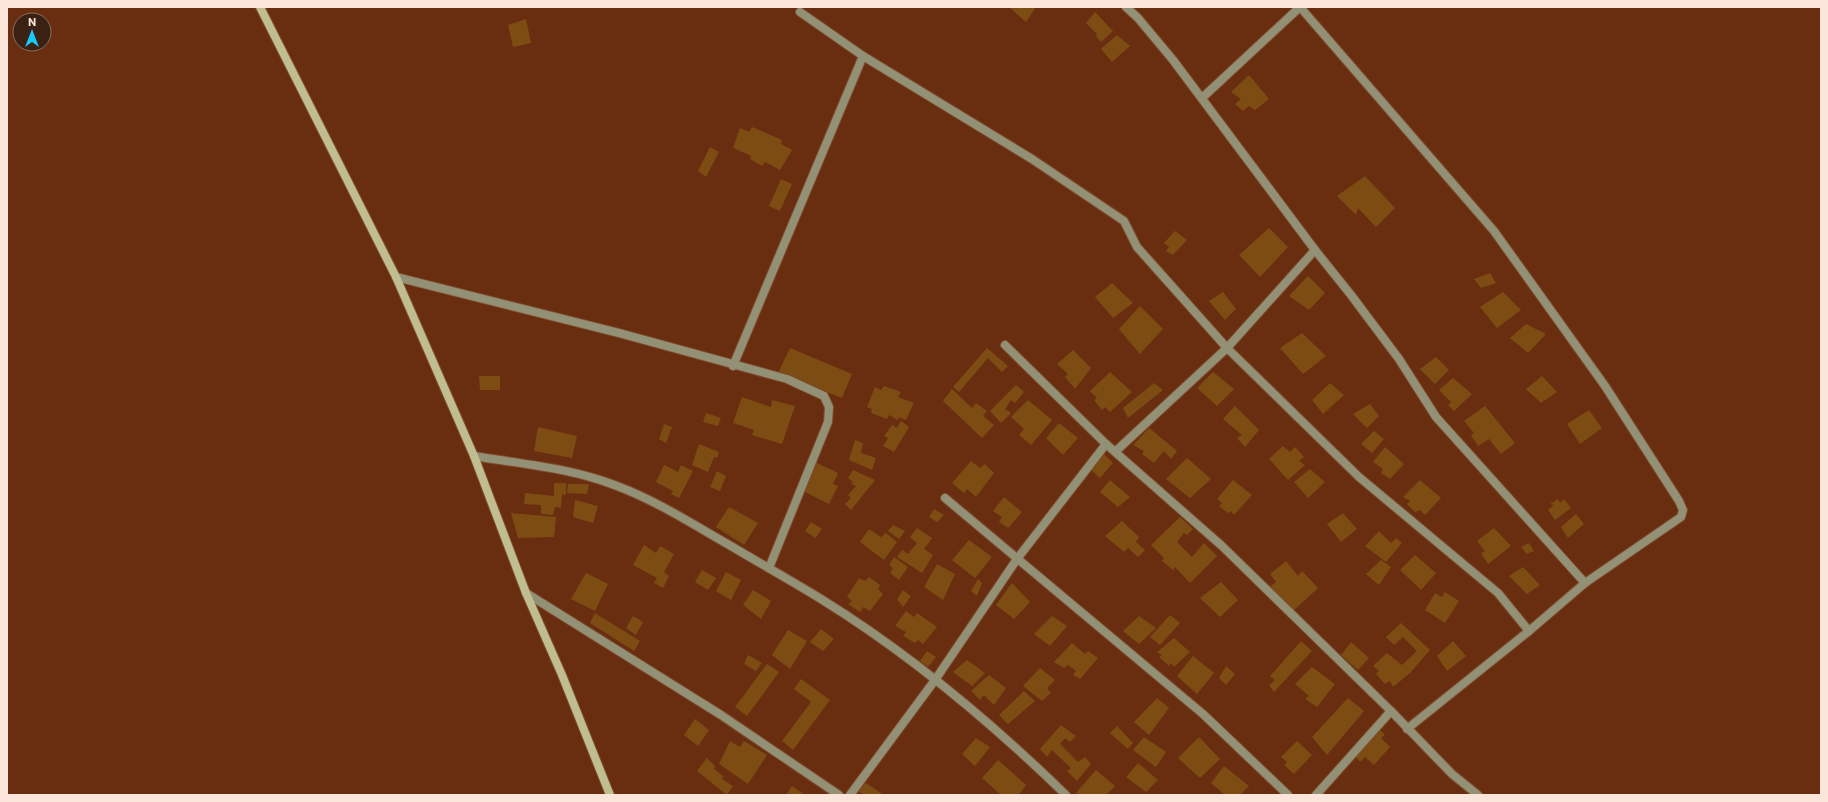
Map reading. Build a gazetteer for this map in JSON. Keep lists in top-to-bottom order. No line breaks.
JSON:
{"north":"top"}
